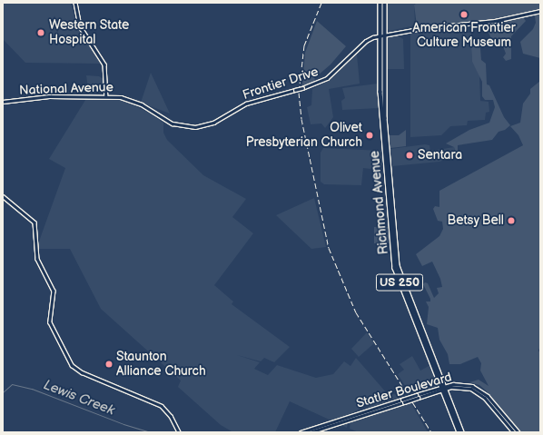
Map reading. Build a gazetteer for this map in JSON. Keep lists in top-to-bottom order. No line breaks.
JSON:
{"streets":{"main road":["Frontier Drive","National Avenue","Richmond Avenue","US 250","Statler Boulevard"]},"crossings":[["Frontier Drive","National Avenue"],["Frontier Drive","Richmond Avenue"],["Richmond Avenue","Statler Boulevard"]],"water":["Lewis Creek"],"places":["American Frontier Culture Museum","Western State Hospital","Olivet Presbyterian Church","Sentara","Betsy Bell","Staunton Alliance Church"]}
